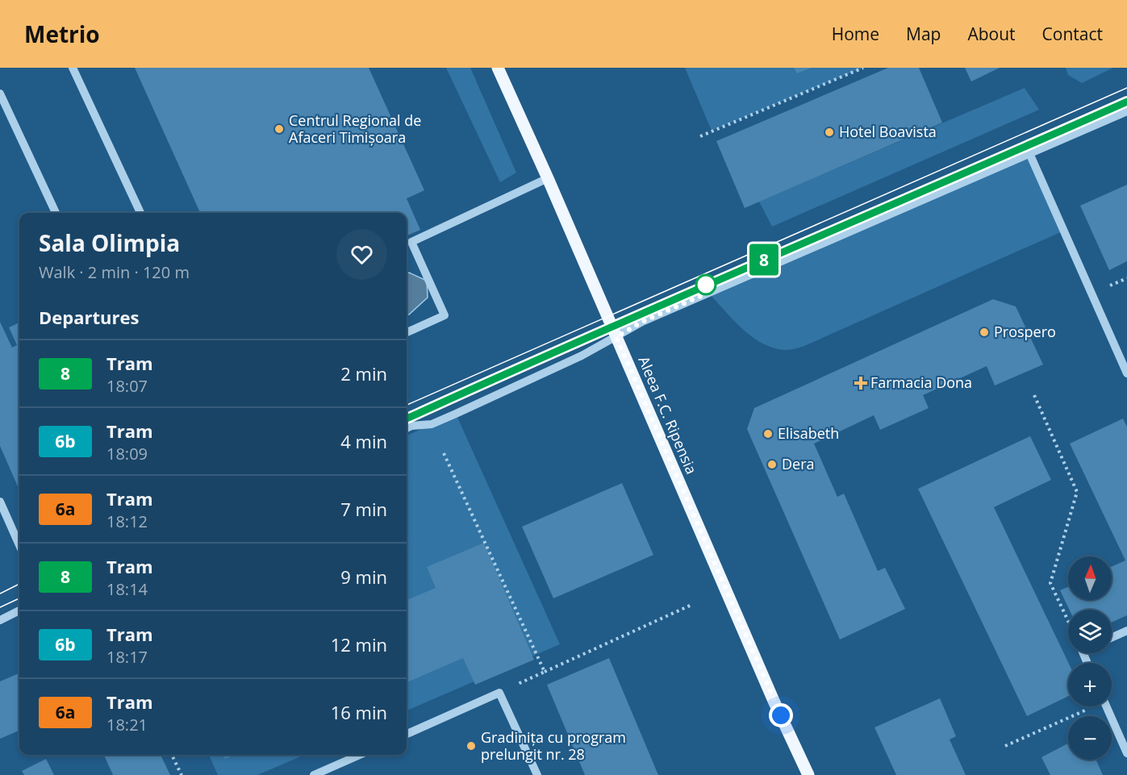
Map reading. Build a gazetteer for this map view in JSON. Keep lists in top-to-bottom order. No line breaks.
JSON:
{"streets":{"main road":["Aleea F.C. Ripensia"]},"places":{"other":["Centrul Regional de Afaceri Timișoara","Hotel Boavista","Prospero","Elisabeth","Dera","Gradinița cu program prelungit nr. 28"],"health":["Farmacia Dona"]},"lines":["tram line 8"],"north":"top","page":{"header":"Metrio","nav":["Home","Map","About","Contact"],"on_map":"8","heading":[["Sala Olimpia","Walk · 2 min · 120 m"],"Departures"],"list":[{"mark":"8","name":"Tram","note":"18:07","value":"2 min"},{"mark":"6b","name":"Tram","note":"18:09","value":"4 min"},{"mark":"6a","name":"Tram","note":"18:12","value":"7 min"},{"mark":"8","name":"Tram","note":"18:14","value":"9 min"},{"mark":"6b","name":"Tram","note":"18:17","value":"12 min"},{"mark":"6a","name":"Tram","note":"18:21","value":"16 min"}],"map_buttons":["+","−"]}}
